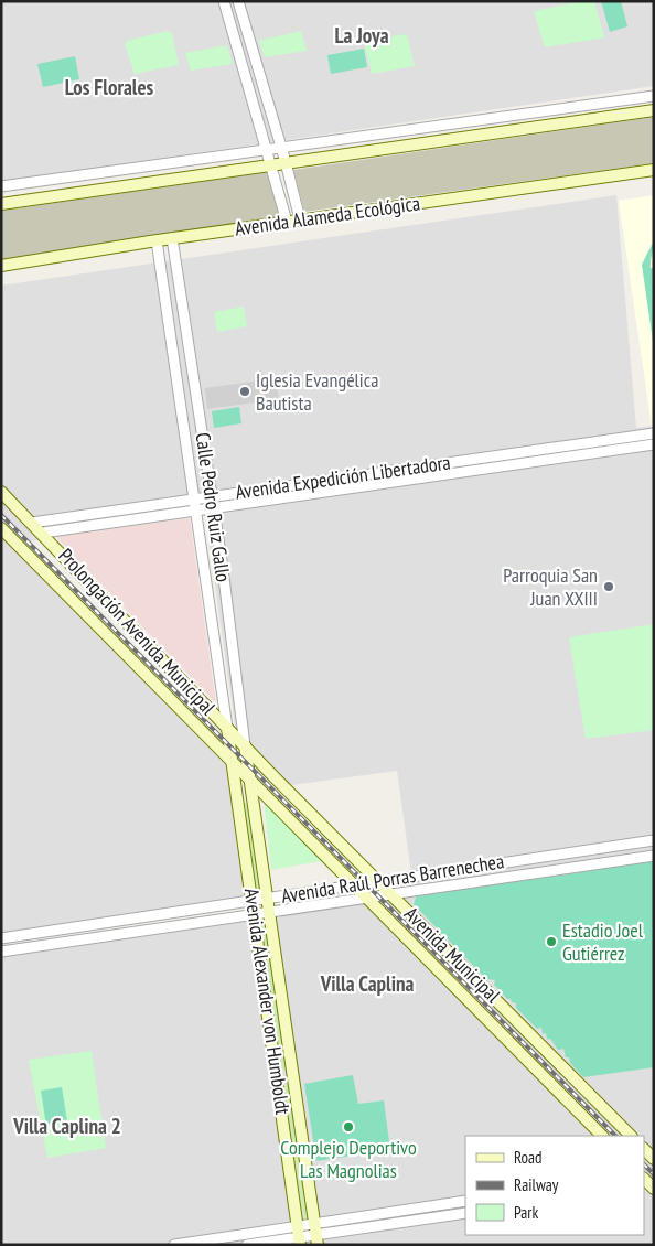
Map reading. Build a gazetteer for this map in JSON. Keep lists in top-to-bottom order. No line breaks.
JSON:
{"streets":{"main road":["Avenida Alameda Ecológica","Calle Pedro Ruiz Gallo","Prolongación Avenida Municipal","Avenida Municipal","Avenida Alexander von Humboldt"],"street":["Avenida Expedición Libertadora","Avenida Raúl Porras Barrenechea"]},"crossings":[["Avenida Alameda Ecológica","Calle Pedro Ruiz Gallo"],["Avenida Expedición Libertadora","Calle Pedro Ruiz Gallo"],["Avenida Expedición Libertadora","Prolongación Avenida Municipal"],["Calle Pedro Ruiz Gallo","Prolongación Avenida Municipal"],["Calle Pedro Ruiz Gallo","Avenida Alexander von Humboldt"],["Prolongación Avenida Municipal","Avenida Municipal"],["Prolongación Avenida Municipal","Avenida Alexander von Humboldt"],["Avenida Raúl Porras Barrenechea","Avenida Municipal"],["Avenida Raúl Porras Barrenechea","Avenida Alexander von Humboldt"]],"districts":["La Joya","Los Florales","Villa Caplina","Villa Caplina 2"],"places":["Iglesia Evangélica Bautista","Parroquia San Juan XXIII","Estadio Joel Gutiérrez","Complejo Deportivo Las Magnolias"],"legend":["Road","Railway","Park"]}
